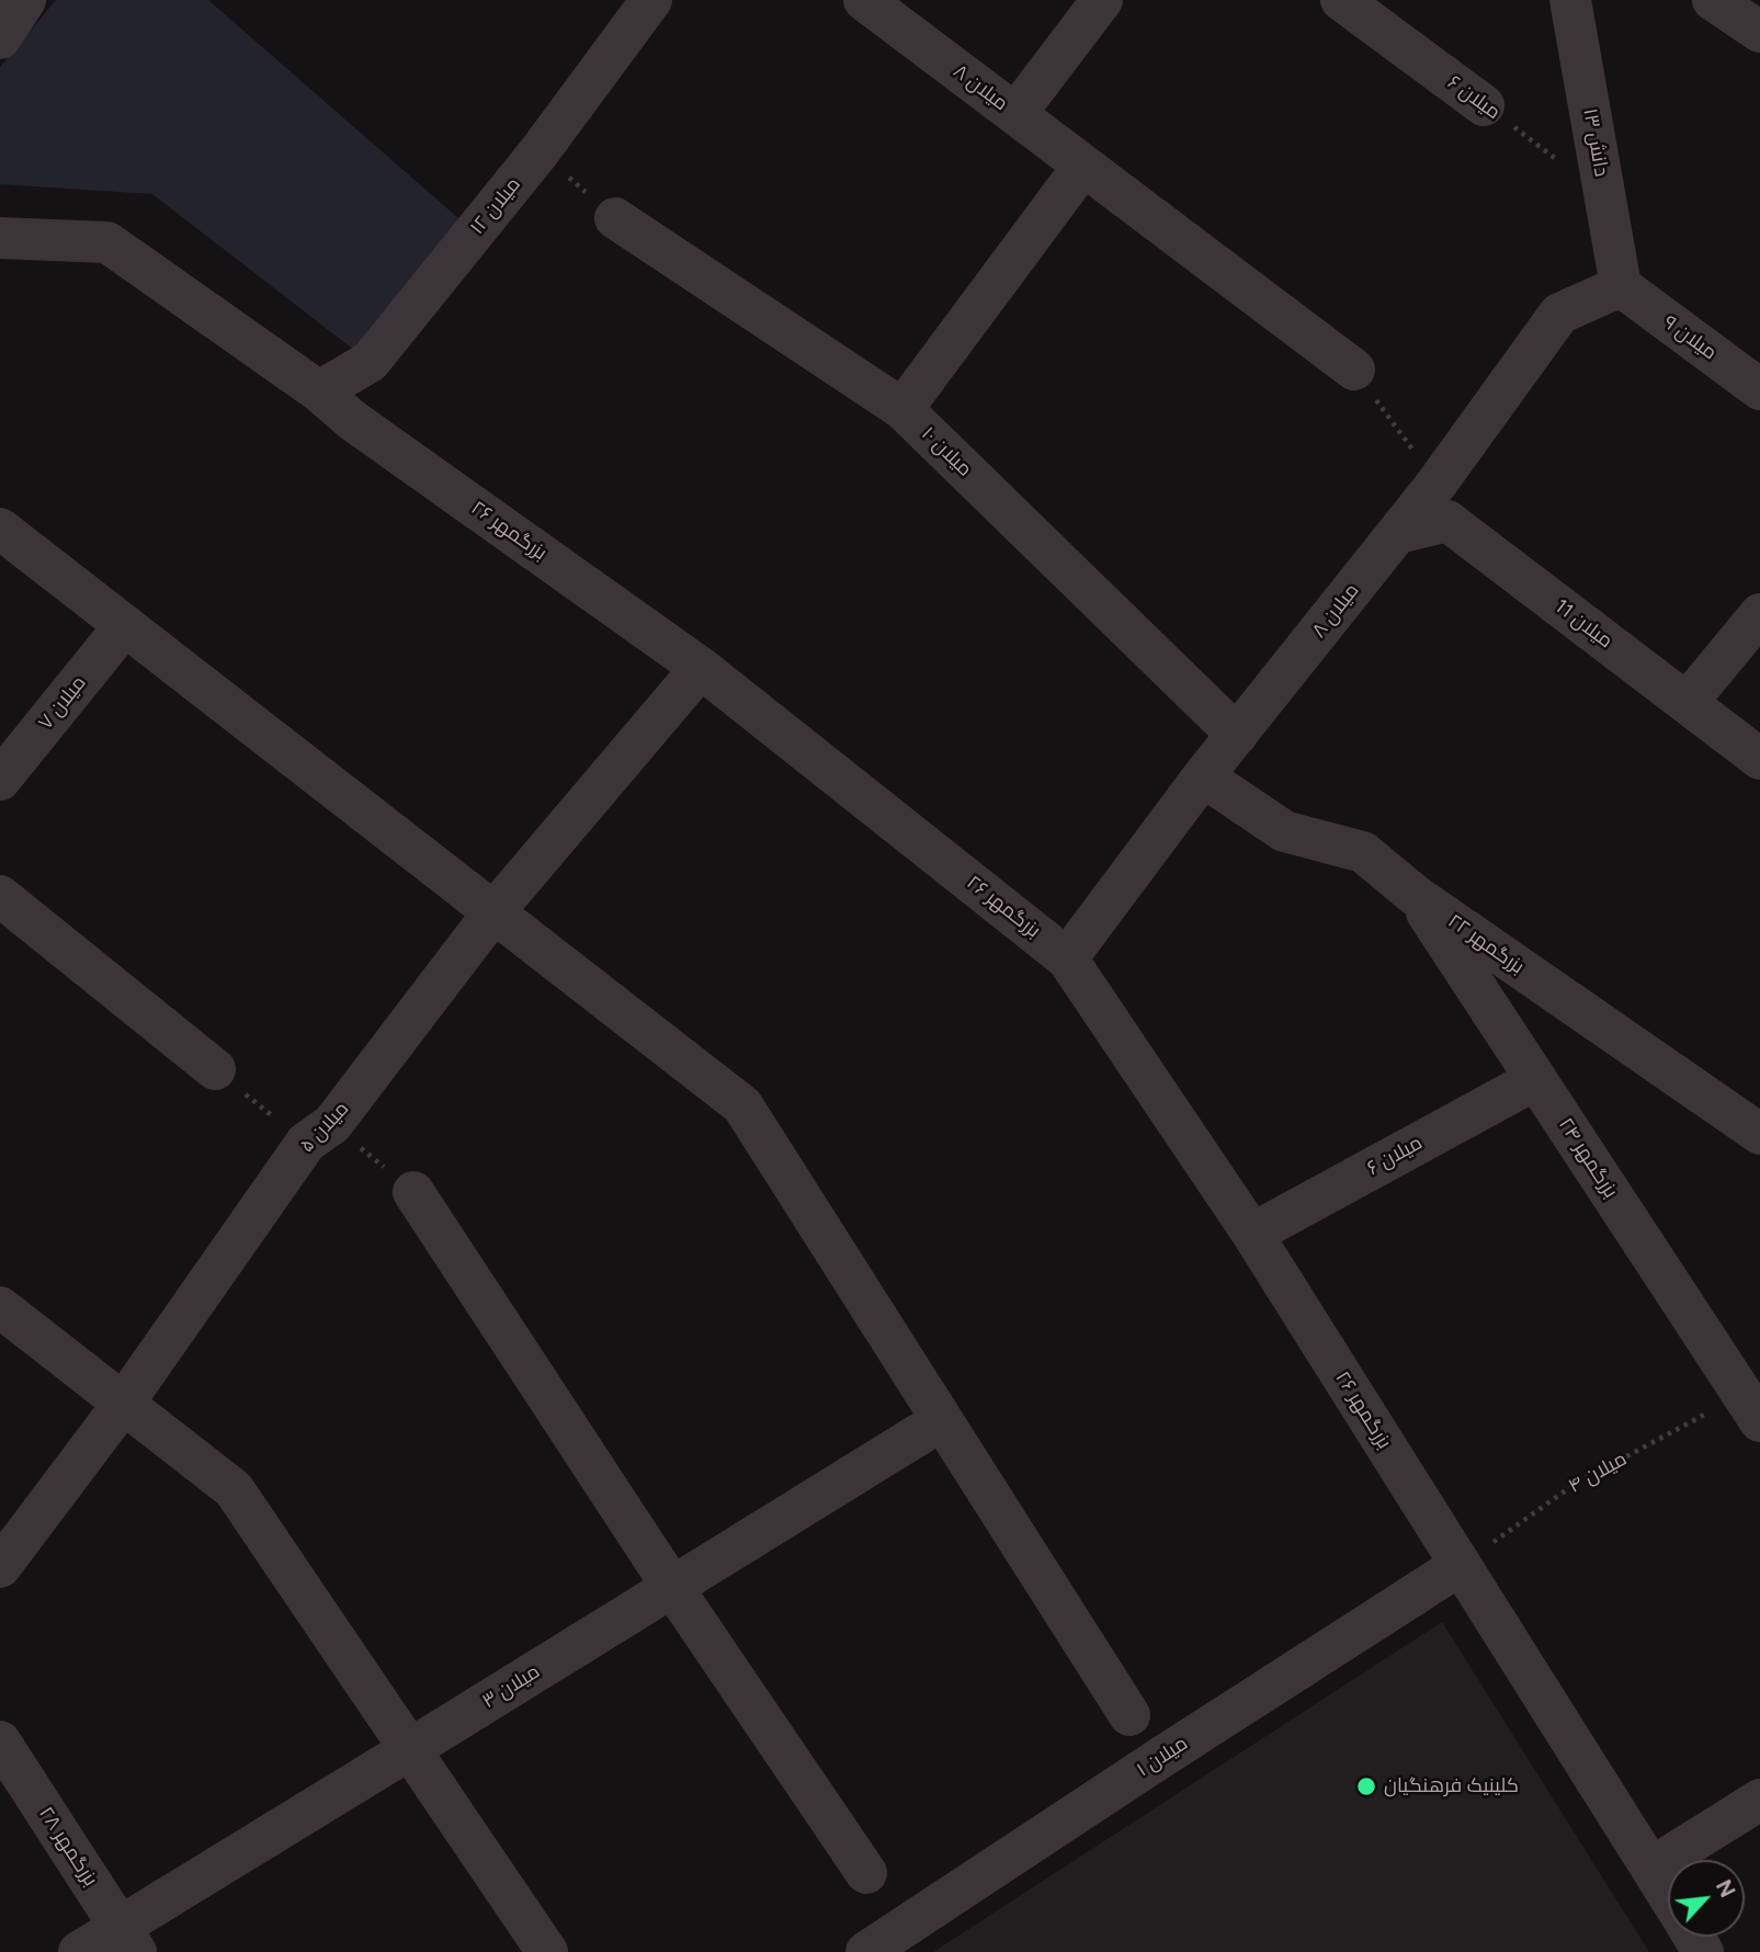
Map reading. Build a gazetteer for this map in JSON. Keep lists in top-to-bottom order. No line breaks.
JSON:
{"streets":{"street":["میلان ۸","میلان ۶","دانش ۱۳","میلان ۱۲","میلان ۹","میلان ۱۰","بزرگمهر ۲۶","میلان 11","میلان ۷","بزرگمهر ۲۲","میلان ۵","بزرگمهر ۲۴","میلان ۳","میلان ۱","بزرگمهر ۲۸"],"path":["میلان ۴"]},"crossings":[["میلان ۸","دانش ۱۳"],["میلان ۸","میلان ۹"],["میلان ۸","میلان ۱۰"],["میلان ۸","بزرگمهر ۲۶"],["میلان ۸","میلان 11"],["میلان ۸","بزرگمهر ۲۲"],["میلان ۶","بزرگمهر ۲۶"],["میلان ۶","بزرگمهر ۲۴"],["دانش ۱۳","میلان ۹"],["میلان ۱۲","بزرگمهر ۲۶"],["بزرگمهر ۲۶","میلان ۵"],["بزرگمهر ۲۶","میلان ۴"],["بزرگمهر ۲۶","میلان ۱"],["بزرگمهر ۲۲","بزرگمهر ۲۴"],["بزرگمهر ۲۴","میلان ۴"],["میلان ۴","میلان ۱"],["میلان ۳","بزرگمهر ۲۸"]],"places":["کلینیک فرهنگیان"],"north":"top right"}
